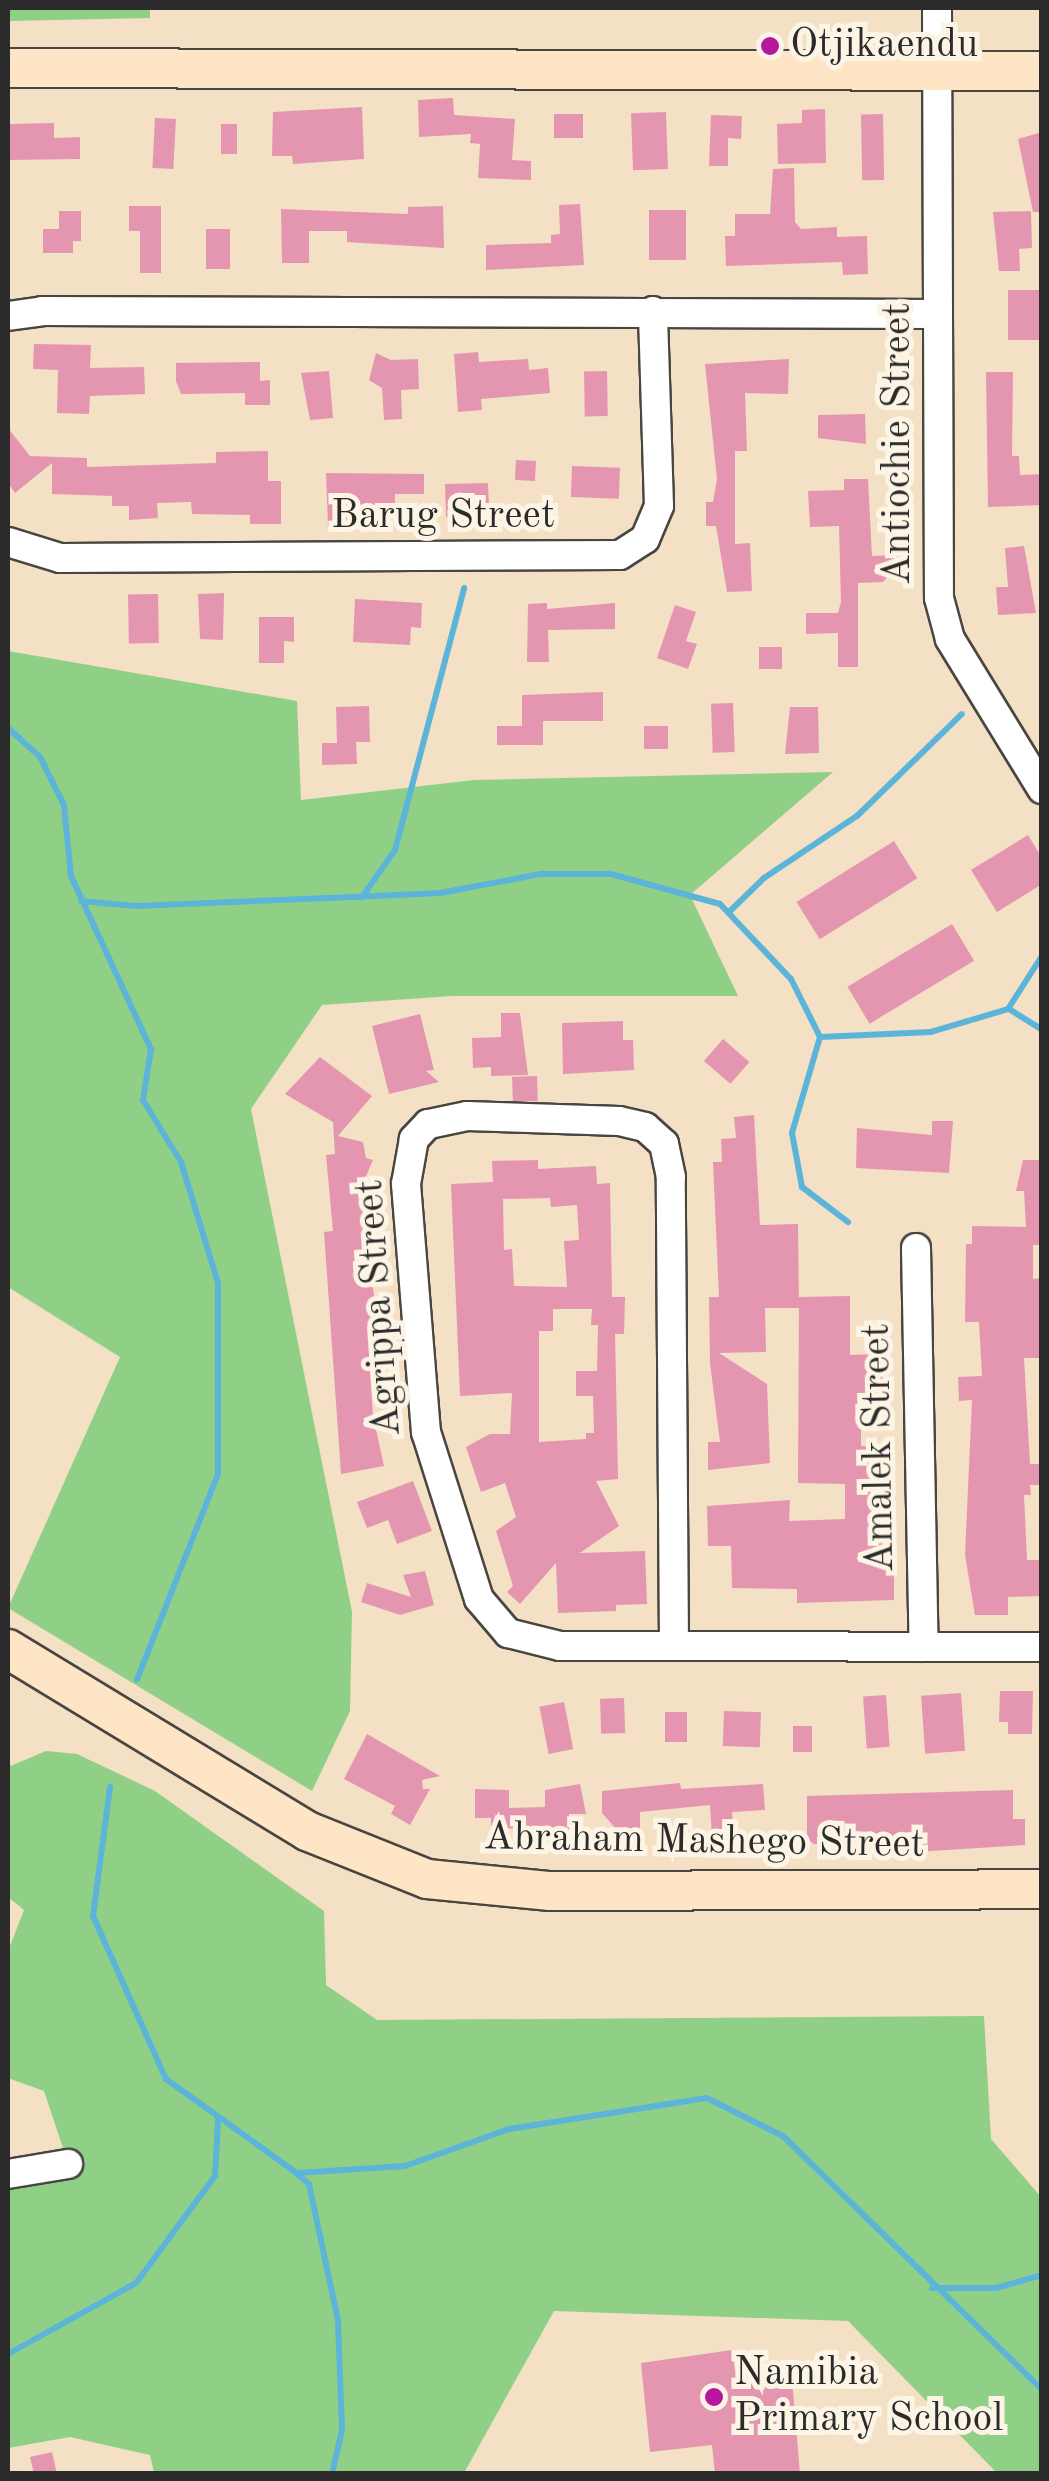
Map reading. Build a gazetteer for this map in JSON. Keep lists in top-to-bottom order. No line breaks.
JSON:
{"streets":{"main road":["Abraham Mashego Street"],"street":["Antiochie Street","Barug Street","Agrippa Street","Amalek Street"]},"crossings":[["Agrippa Street","Amalek Street"]],"places":["Otjikaendu","Namibia Primary School"]}
